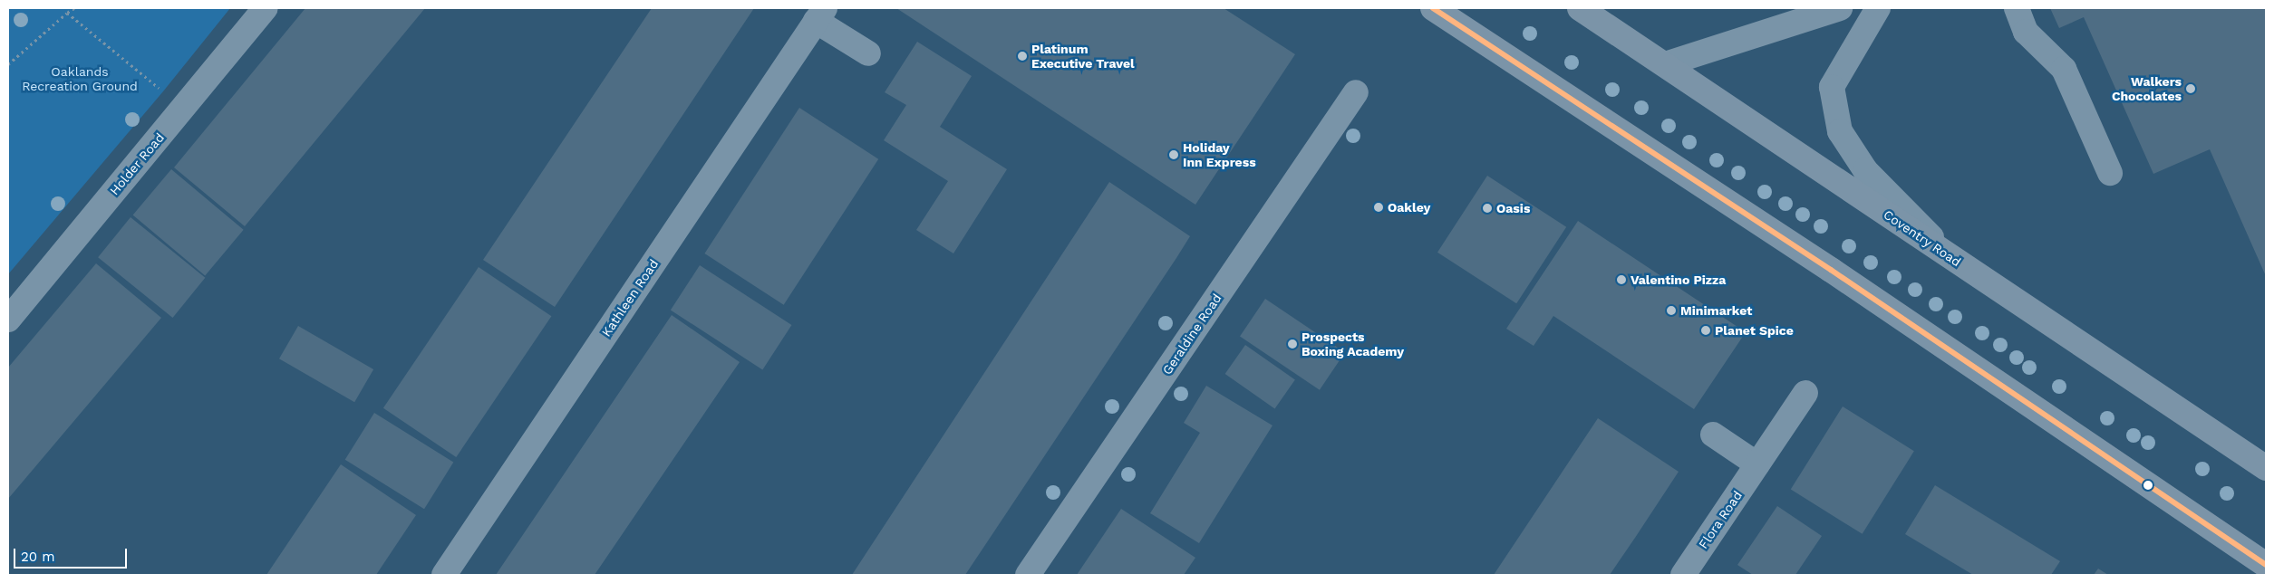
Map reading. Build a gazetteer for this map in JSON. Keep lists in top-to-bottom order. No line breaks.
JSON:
{"streets":{"highway":["Coventry Road"],"street":["Holder Road","Kathleen Road","Geraldine Road","Flora Road"]},"parks":["Oaklands Recreation Ground"],"places":["Platinum Executive Travel","Walkers Chocolates","Holiday Inn Express","Oakley","Oasis","Valentino Pizza","Minimarket","Planet Spice","Prospects Boxing Academy"],"scale_bar":"20 m"}
